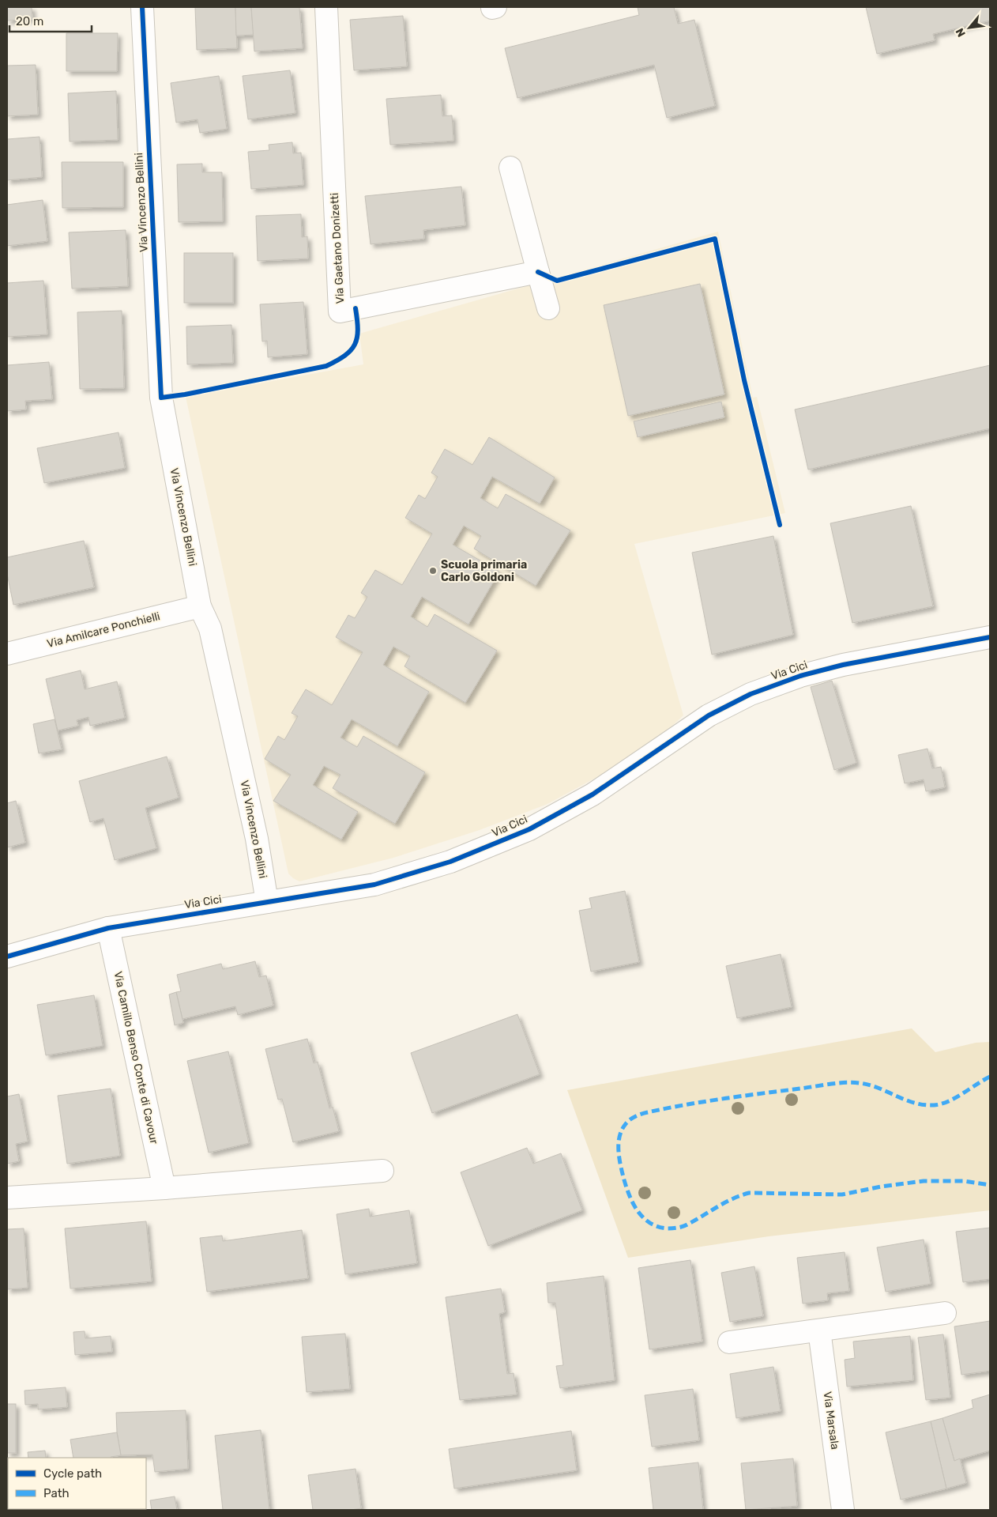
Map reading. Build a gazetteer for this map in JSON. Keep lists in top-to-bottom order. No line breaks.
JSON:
{"streets":{"street":["Via Vincenzo Bellini","Via Gaetano Donizetti","Via Amilcare Ponchielli","Via Cici","Via Camillo Benso Conte di Cavour","Via Marsala"]},"crossings":[["Via Vincenzo Bellini","Via Amilcare Ponchielli"],["Via Vincenzo Bellini","Via Cici"],["Via Cici","Via Camillo Benso Conte di Cavour"]],"places":["Scuola primaria Carlo Goldoni"],"legend":["Cycle path","Path"],"scale_bar":"20 m","north":"bottom left"}
